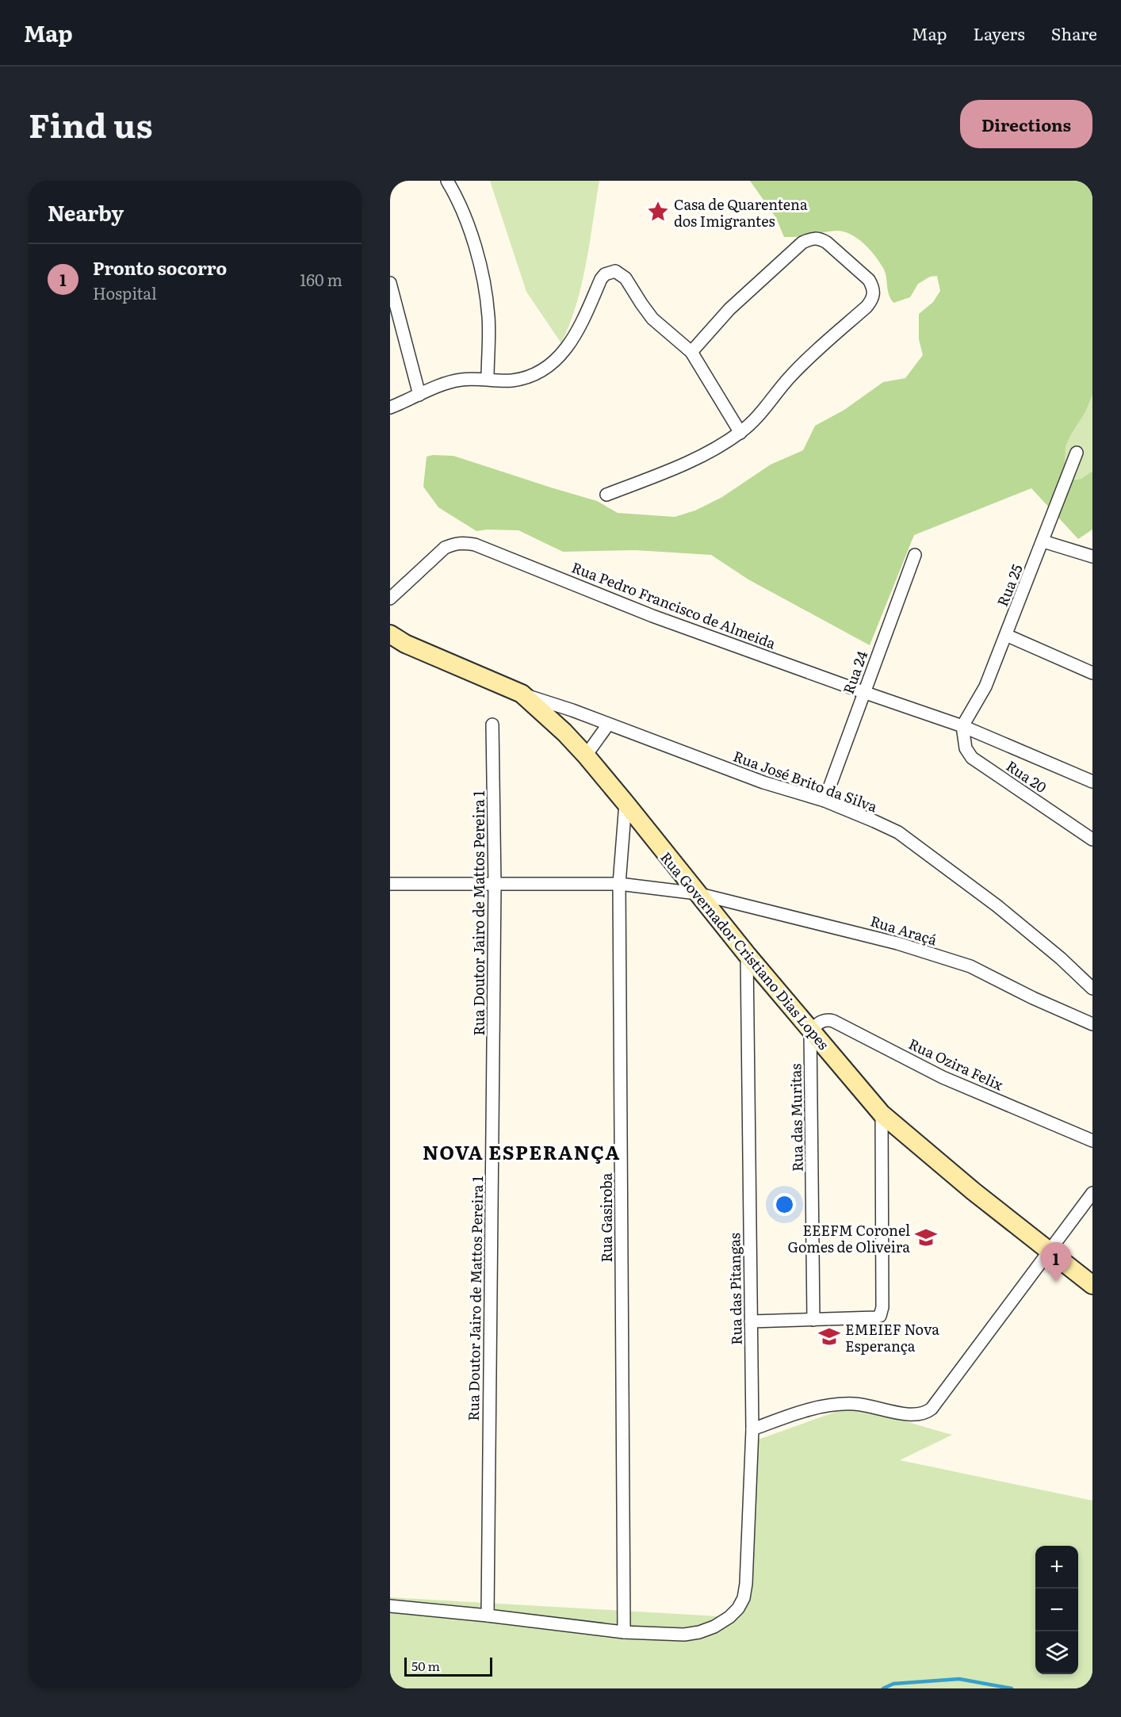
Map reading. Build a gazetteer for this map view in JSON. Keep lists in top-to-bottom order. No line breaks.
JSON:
{"streets":{"street":["Rua 25","Rua Pedro Francisco de Almeida","Rua 24","Rua 20","Rua José Brito da Silva","Rua Doutor Jairo de Mattos Pereira 1","Rua Araçá","Rua Governador Cristiano Dias Lopes","Rua Ozira Felix","Rua das Muritas","Rua Gasiroba","Rua das Pitangas"]},"crossings":[["Rua 25","Rua Pedro Francisco de Almeida"],["Rua 25","Rua 20"],["Rua Pedro Francisco de Almeida","Rua 24"],["Rua Pedro Francisco de Almeida","Rua 20"],["Rua 24","Rua José Brito da Silva"],["Rua José Brito da Silva","Rua Governador Cristiano Dias Lopes"],["Rua Doutor Jairo de Mattos Pereira 1","Rua Araçá"],["Rua Araçá","Rua Governador Cristiano Dias Lopes"],["Rua Araçá","Rua Gasiroba"],["Rua Governador Cristiano Dias Lopes","Rua Ozira Felix"],["Rua Governador Cristiano Dias Lopes","Rua das Muritas"],["Rua Governador Cristiano Dias Lopes","Rua Gasiroba"],["Rua Governador Cristiano Dias Lopes","Rua das Pitangas"],["Rua Ozira Felix","Rua das Muritas"],["Rua Gasiroba","Rua das Pitangas"]],"districts":["NOVA ESPERANÇA"],"places":{"place":["Casa de Quarentena dos Imigrantes"],"school or university":["EEEFM Coronel Gomes de Oliveira","EMEIEF Nova Esperança"]},"scale_bar":"50 m","page":{"header":"Map","nav":["Map","Layers","Share"],"title":"Find us","buttons":"Directions","heading":"Nearby","list":[{"mark":"1","name":"Pronto socorro","note":"Hospital","value":"160 m"}],"pins":"1","map_buttons":["+","−"],"scale":"50 m"}}
